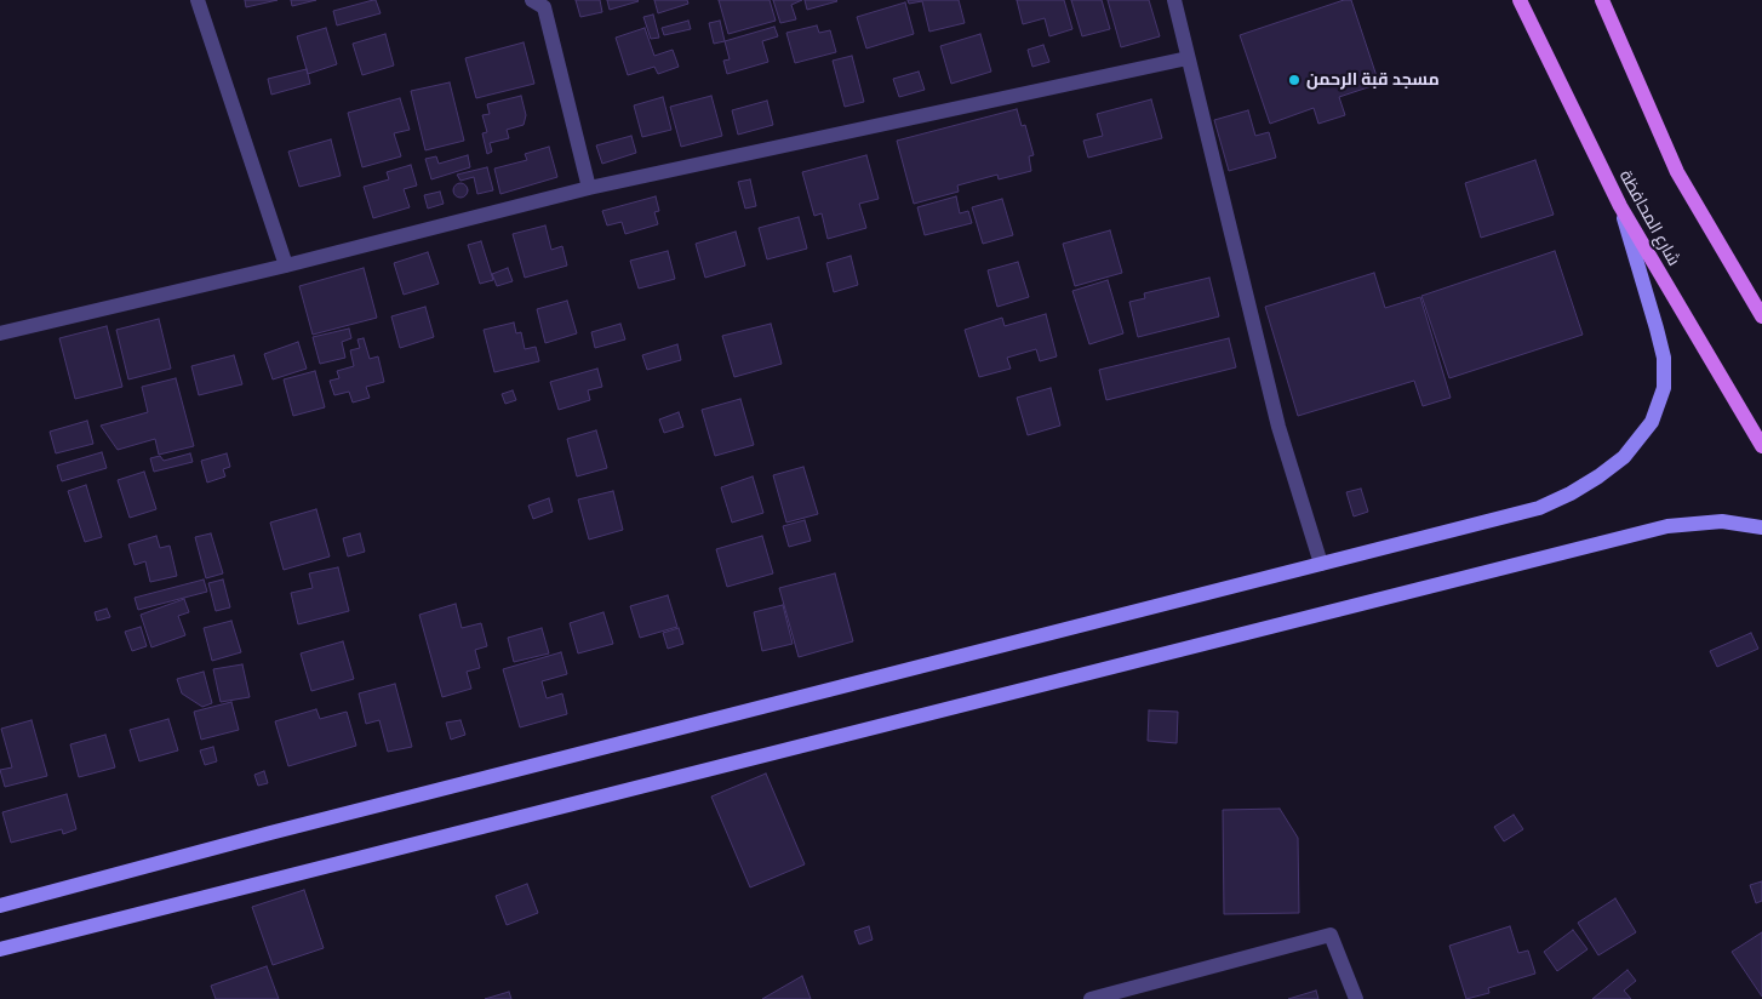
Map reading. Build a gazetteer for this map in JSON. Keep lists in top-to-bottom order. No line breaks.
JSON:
{"streets":{"main road":["شارع المحافظة"]},"places":["مسجد قبة الرحمن"]}
